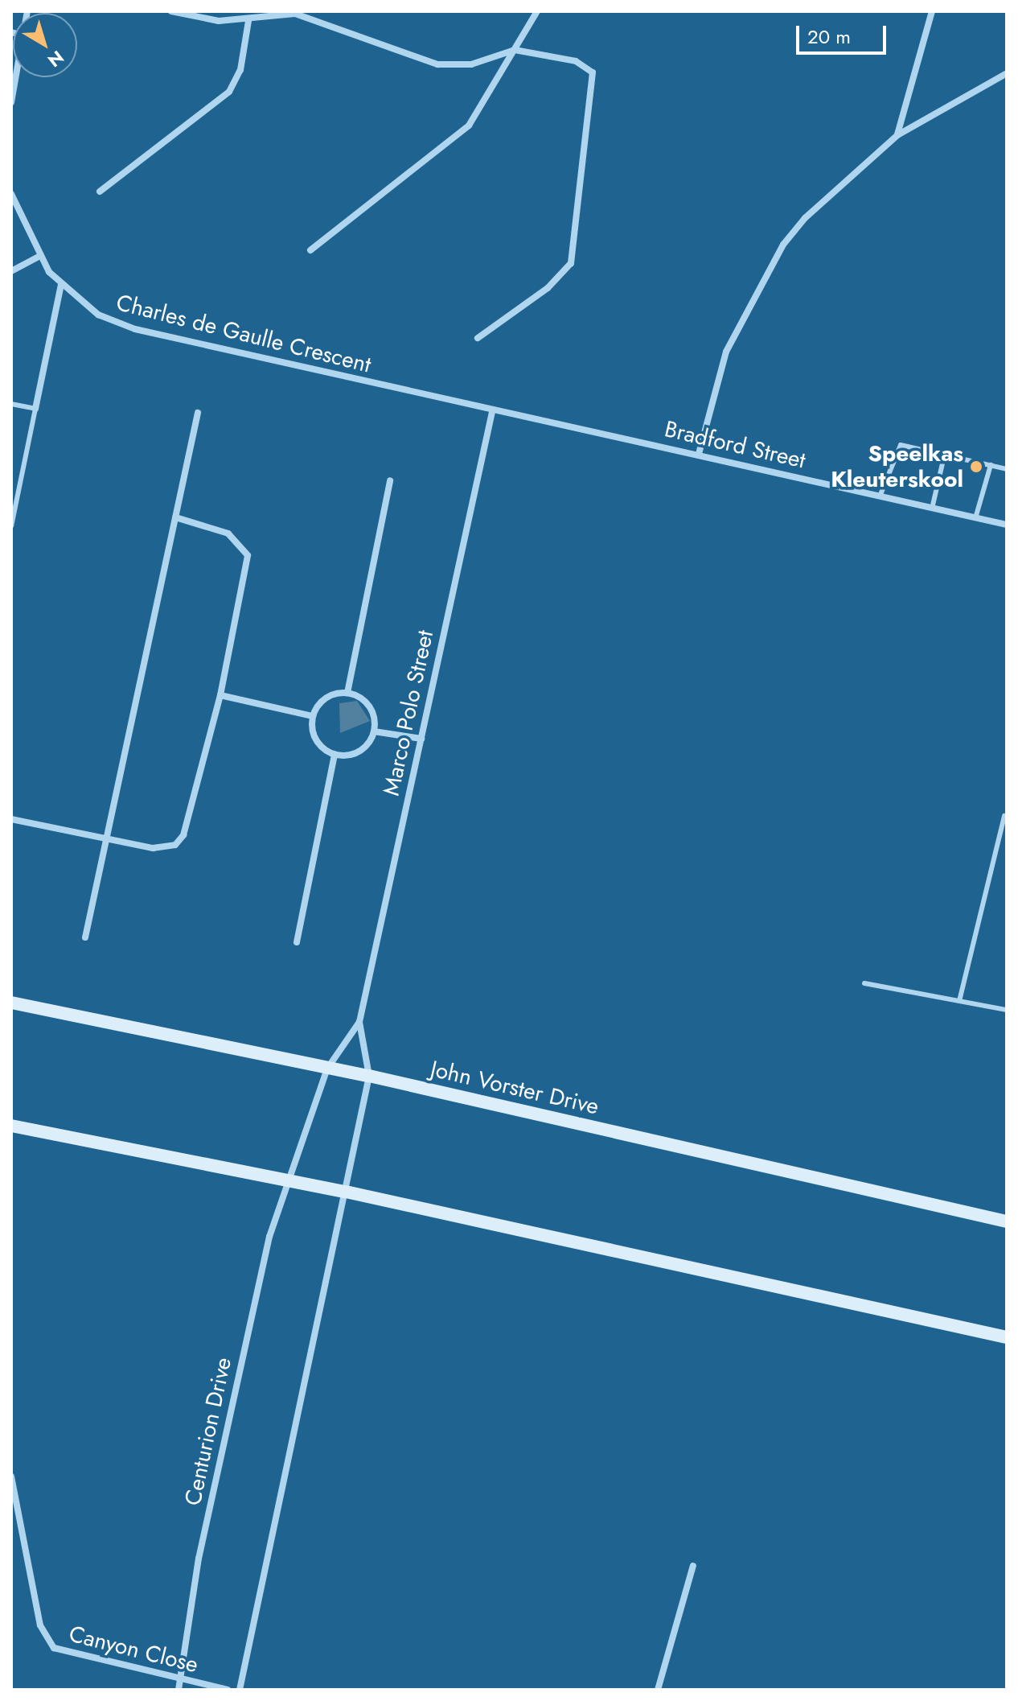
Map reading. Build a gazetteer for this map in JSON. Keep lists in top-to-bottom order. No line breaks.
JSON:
{"streets":{"main road":["John Vorster Drive"],"street":["Charles de Gaulle Crescent","Bradford Street","Marco Polo Street","Centurion Drive","Canyon Close"]},"crossings":[["Charles de Gaulle Crescent","Bradford Street"],["Charles de Gaulle Crescent","Marco Polo Street"],["Bradford Street","Marco Polo Street"],["Marco Polo Street","John Vorster Drive"],["Marco Polo Street","Centurion Drive"],["John Vorster Drive","Centurion Drive"],["Centurion Drive","Canyon Close"]],"places":["Speelkas Kleuterskool"],"scale_bar":"20 m","north":"bottom right"}
